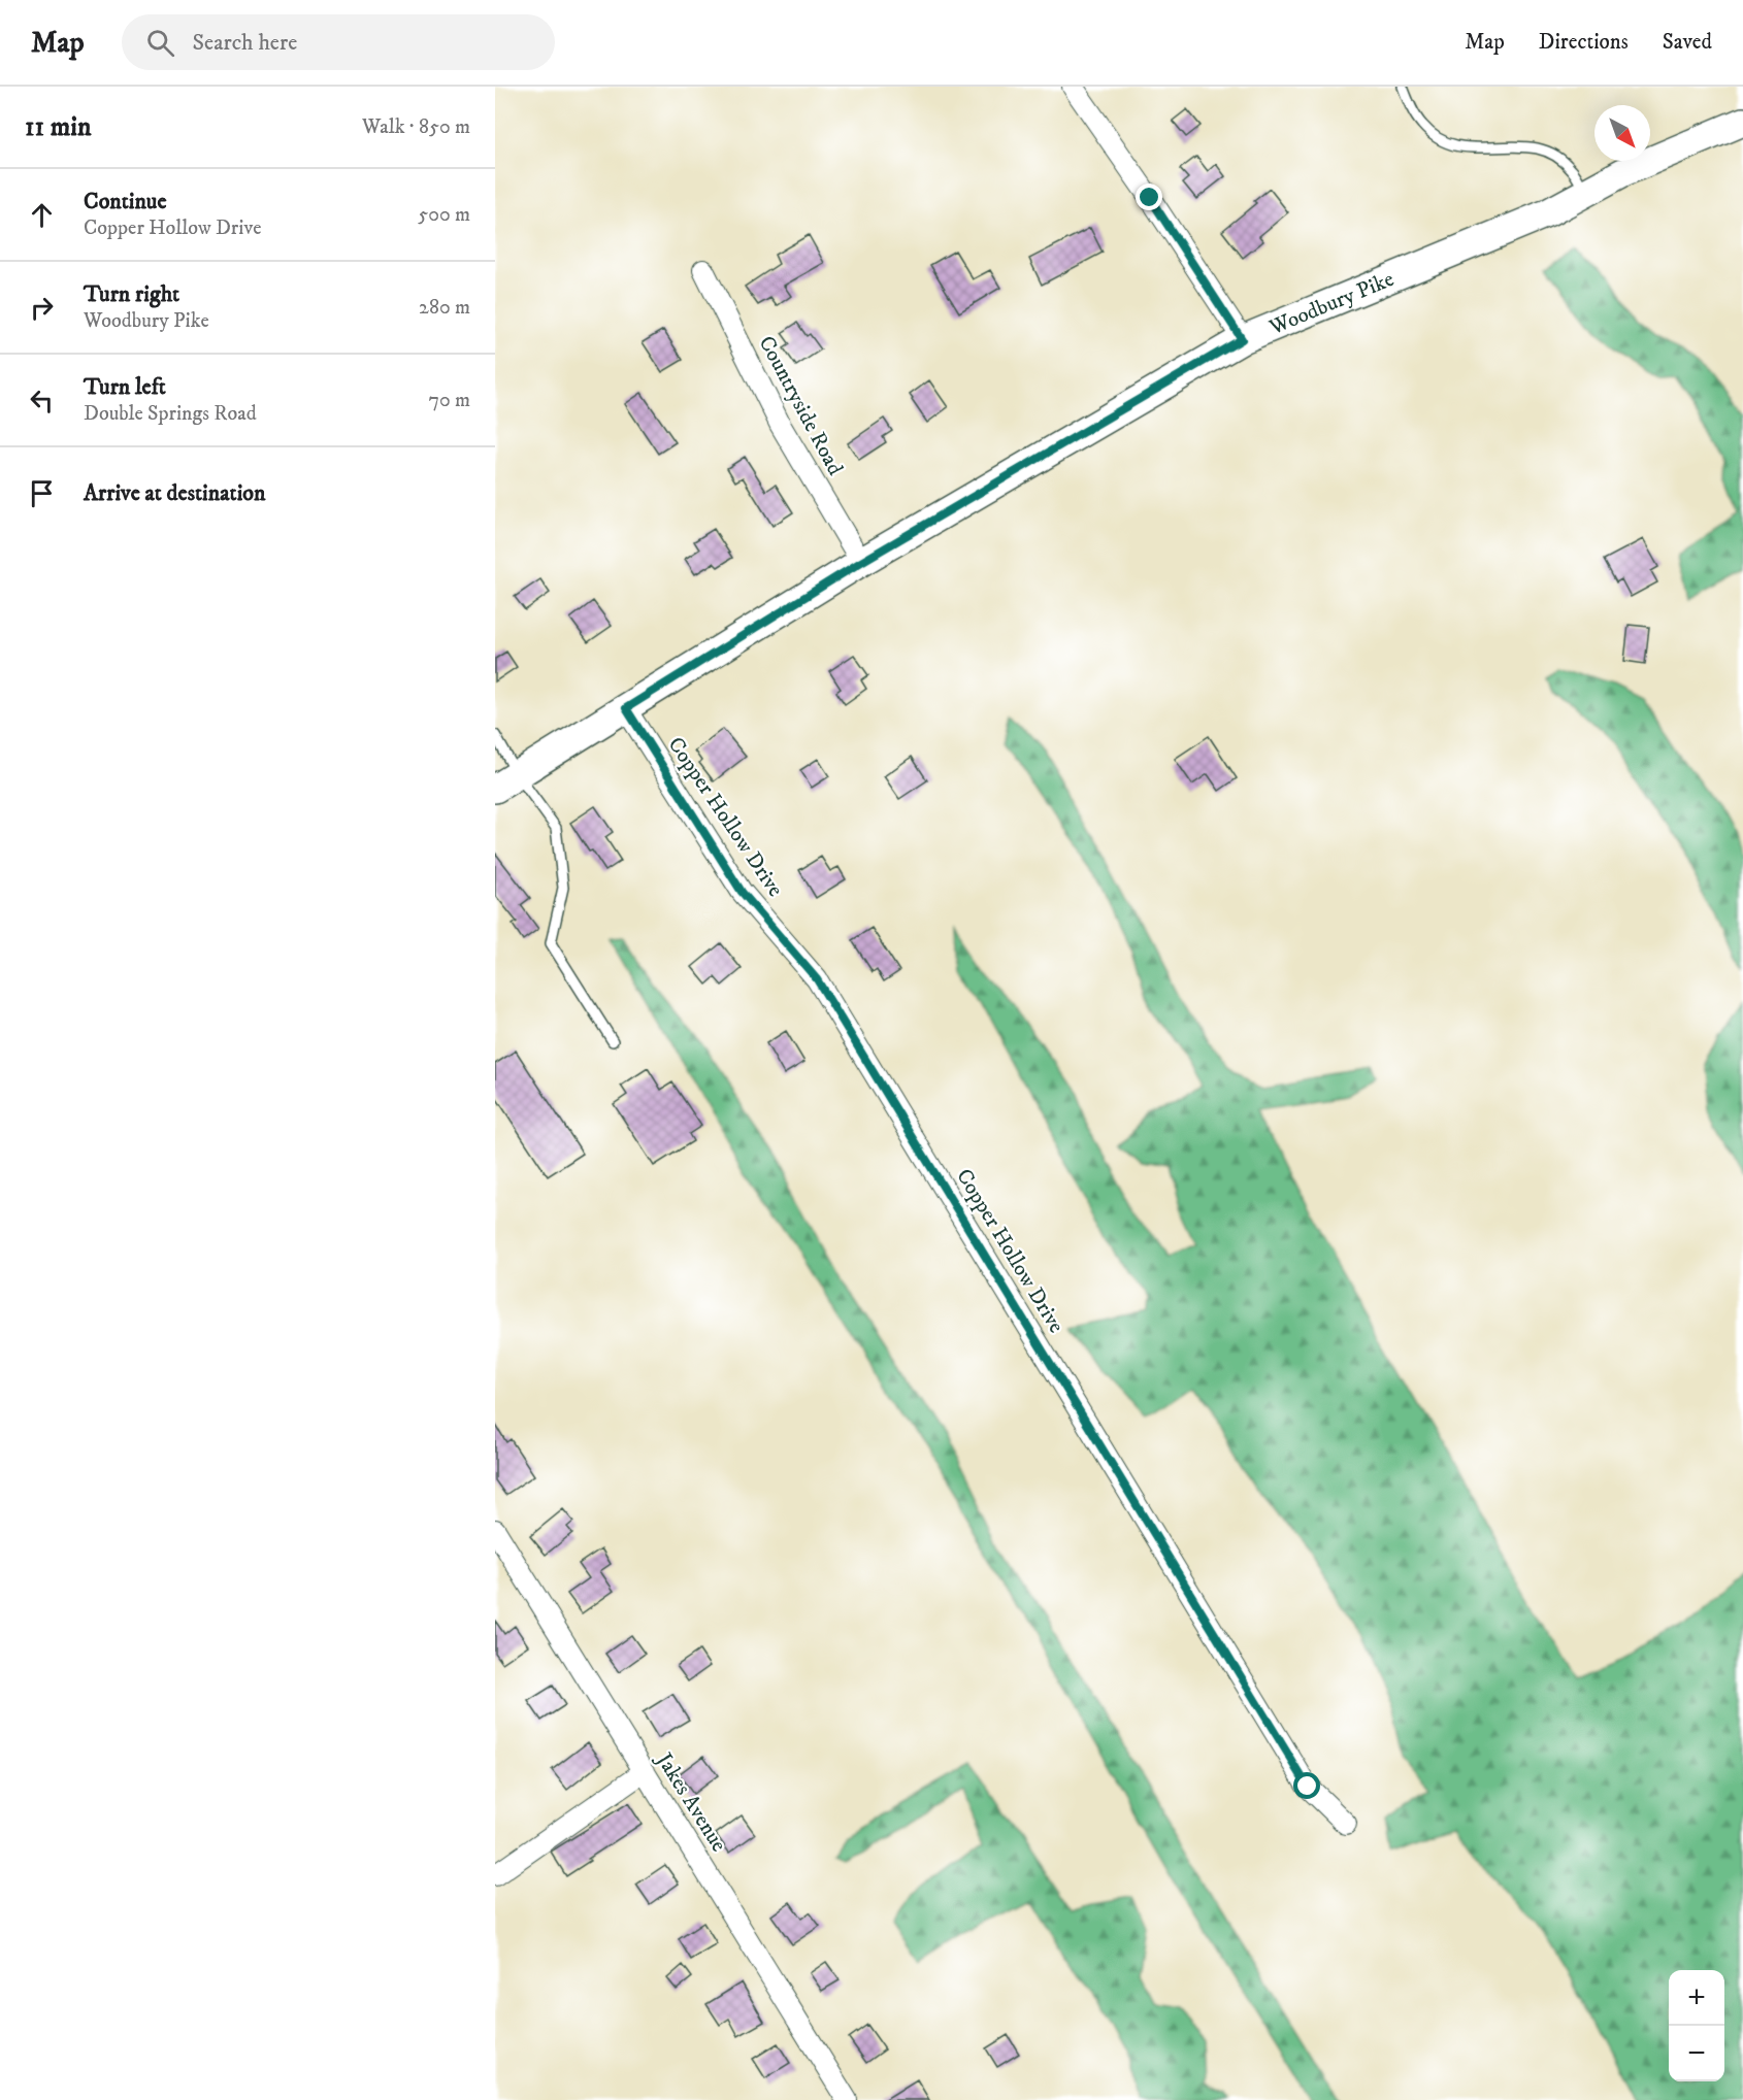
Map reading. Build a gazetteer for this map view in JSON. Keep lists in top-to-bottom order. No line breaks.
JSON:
{"streets":{"street":["Woodbury Pike","Countryside Road","Copper Hollow Drive","Jakes Avenue"]},"crossings":[["Woodbury Pike","Countryside Road"],["Woodbury Pike","Copper Hollow Drive"]],"north":"bottom right","page":{"header":"Map","search":"Search here","nav":["Map","Directions","Saved"],"heading":["11 min","Walk · 850 m"],"list":[["Continue","Copper Hollow Drive","500 m"],["Turn right","Woodbury Pike","280 m"],["Turn left","Double Springs Road","70 m"],"Arrive at destination"],"map_buttons":["+","−"]}}
